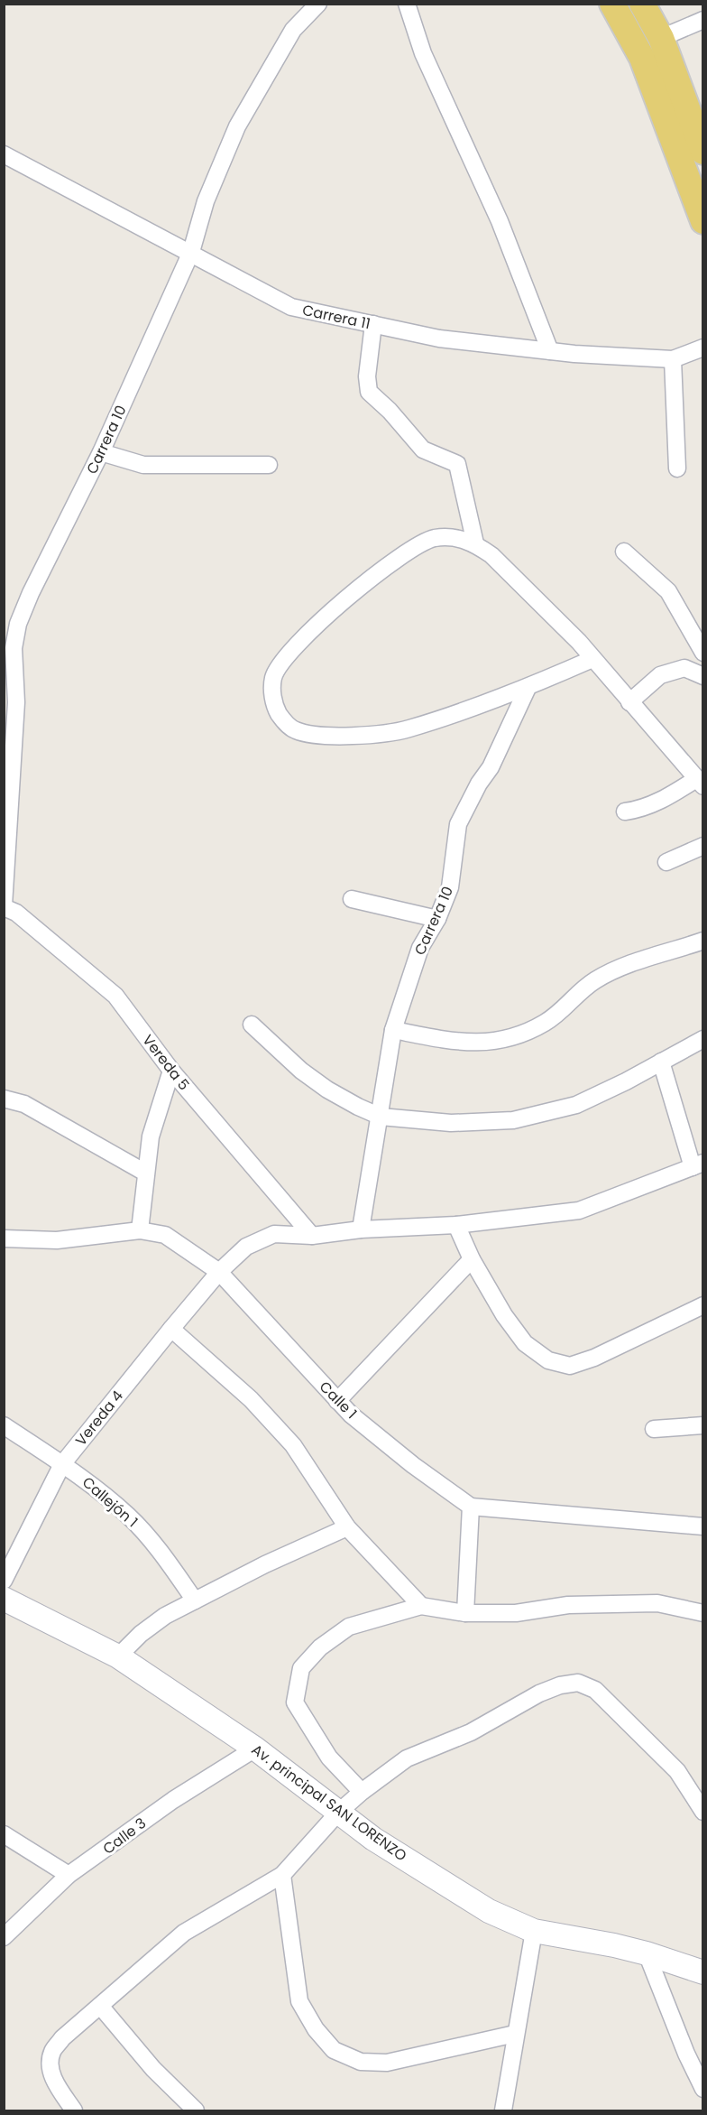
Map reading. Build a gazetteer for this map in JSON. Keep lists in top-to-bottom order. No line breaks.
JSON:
{"streets":{"main road":["Av. principal SAN LORENZO"],"street":["Carrera 11","Carrera 10","Vereda 5","Calle 1","Vereda 4","Callejón 1","Calle 3"]},"crossings":[["Carrera 11","Carrera 10"],["Carrera 10","Vereda 5"],["Carrera 10","Vereda 4"],["Vereda 5","Vereda 4"],["Calle 1","Vereda 4"],["Vereda 4","Callejón 1"],["Av. principal SAN LORENZO","Calle 3"]]}
